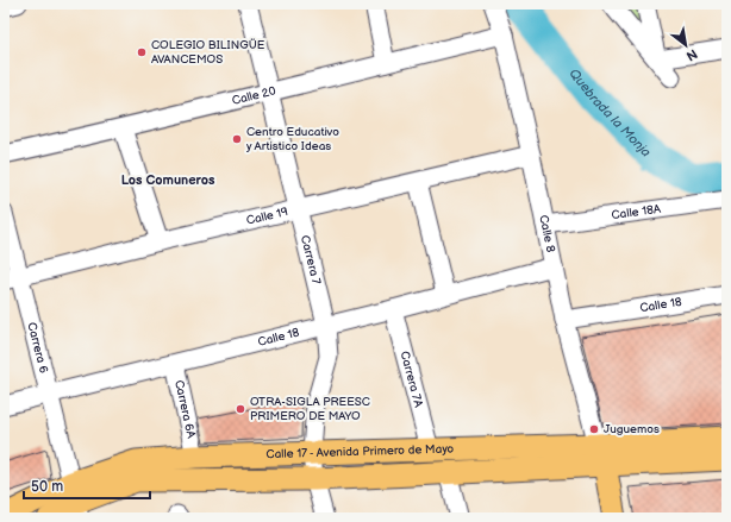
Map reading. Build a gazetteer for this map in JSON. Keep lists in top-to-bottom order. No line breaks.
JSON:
{"streets":{"main road":["Calle 17 - Avenida Primero de Mayo"],"street":["Calle 20","Calle 18A","Calle 19","Calle 8","Carrera 7","Calle 18","Carrera 6","Carrera 7A","Carrera 6A"]},"crossings":[["Calle 20","Calle 8"],["Calle 20","Carrera 7"],["Calle 18A","Calle 8"],["Calle 19","Calle 8"],["Calle 19","Carrera 7"],["Calle 19","Carrera 6"],["Calle 8","Calle 18"],["Calle 8","Calle 17 - Avenida Primero de Mayo"],["Carrera 7","Calle 18"],["Carrera 7","Calle 17 - Avenida Primero de Mayo"],["Calle 18","Carrera 6"],["Calle 18","Carrera 7A"],["Calle 18","Carrera 6A"],["Carrera 6","Calle 17 - Avenida Primero de Mayo"],["Carrera 7A","Calle 17 - Avenida Primero de Mayo"],["Carrera 6A","Calle 17 - Avenida Primero de Mayo"]],"districts":["Los Comuneros"],"water":["Quebrada la Monja"],"places":["COLEGIO BILINGÜE AVANCEMOS","Centro Educativo y Artistico Ideas","OTRA-SIGLA PREESC PRIMERO DE MAYO","Juguemos"],"scale_bar":"50 m","north":"bottom right"}
